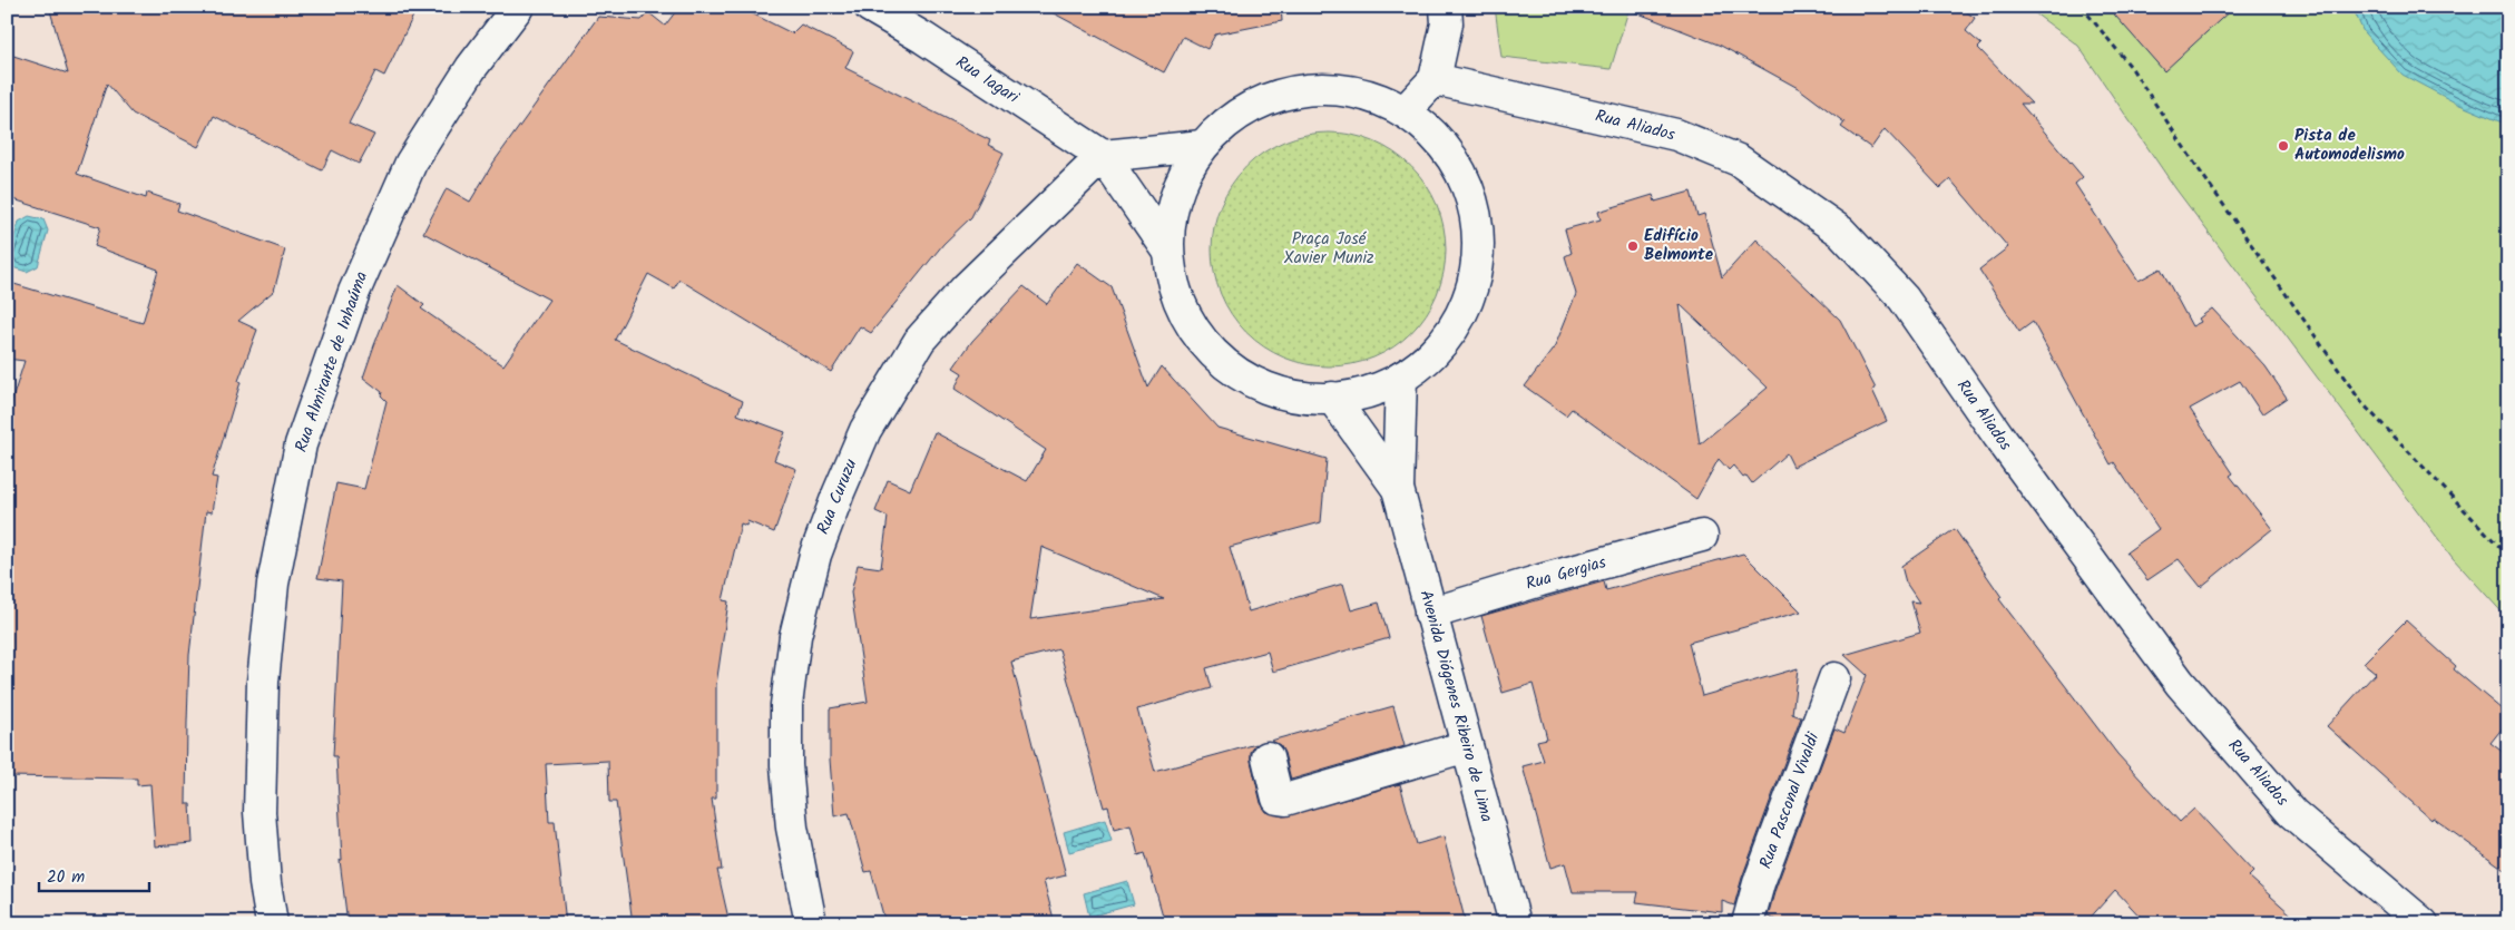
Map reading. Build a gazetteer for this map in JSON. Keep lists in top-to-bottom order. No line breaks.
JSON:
{"streets":{"street":["Rua Iagari","Rua Aliados","Rua Almirante de Inhaúma","Rua Curuzu","Rua Gergias","Avenida Diógenes Ribeiro de Lima","Rua Pasconal Vivaldi"]},"crossings":[["Rua Iagari","Rua Curuzu"],["Rua Gergias","Avenida Diógenes Ribeiro de Lima"]],"parks":["Praça José Xavier Muniz"],"places":["Pista de Automodelismo","Edifício Belmonte"],"scale_bar":"20 m"}
